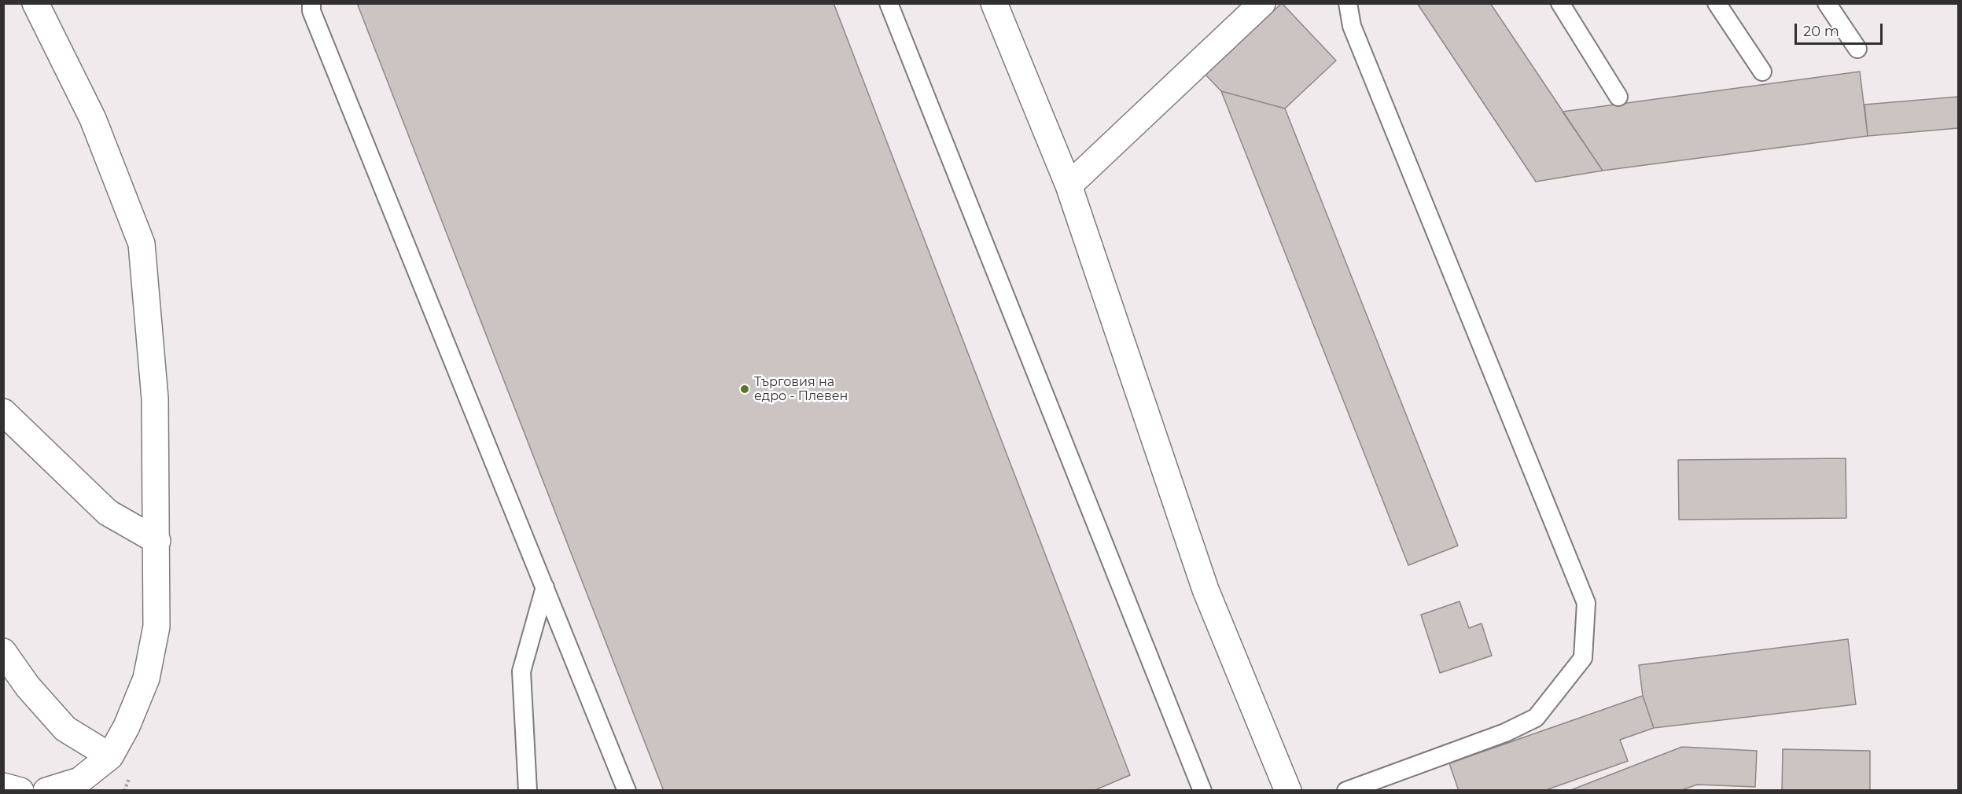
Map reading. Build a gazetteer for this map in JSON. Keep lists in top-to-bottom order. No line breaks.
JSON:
{"places":["Търговия на едро - Плевен"],"scale_bar":"20 m"}
